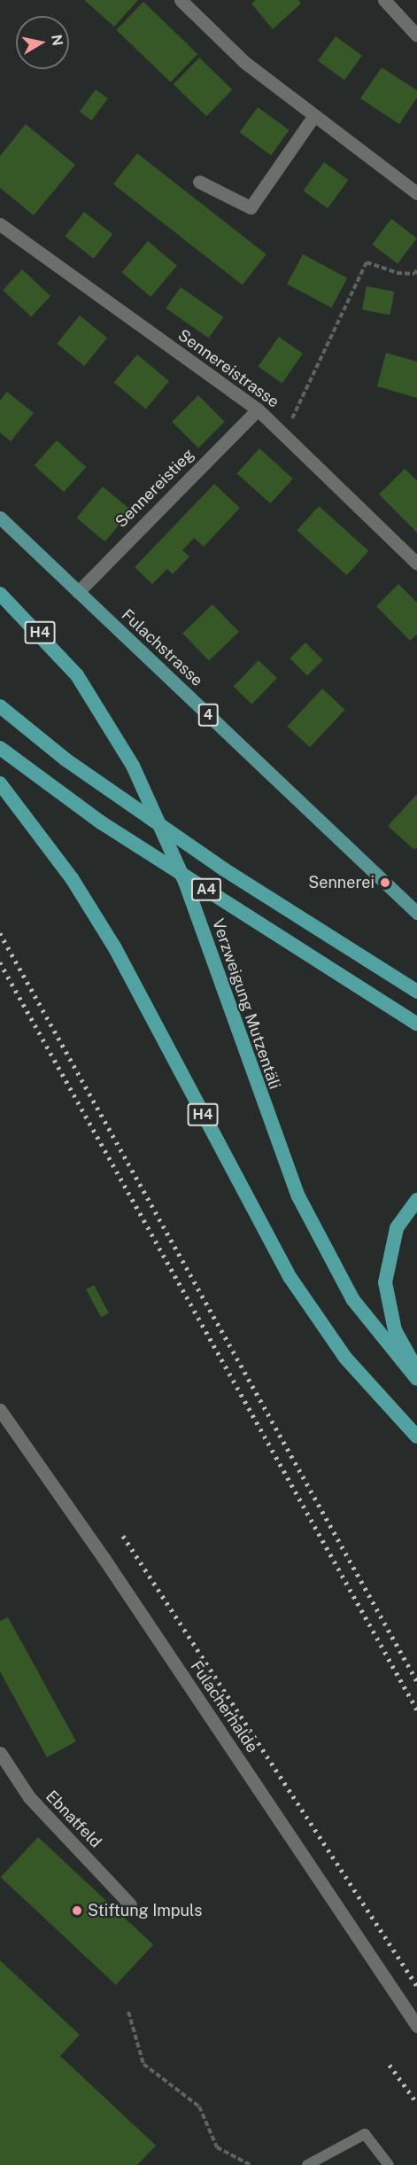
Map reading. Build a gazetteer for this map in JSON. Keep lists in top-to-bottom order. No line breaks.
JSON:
{"streets":{"highway":["H4","A4","Verzweigung Mutzentäli"],"main road":["Fulachstrasse","4"],"street":["Sennereistrasse","Sennereistieg","Fulacherhalde","Ebnatfeld"]},"crossings":[["Sennereistrasse","Sennereistieg"],["Sennereistieg","Fulachstrasse"]],"places":["Sennerei","Stiftung Impuls"],"north":"right"}
